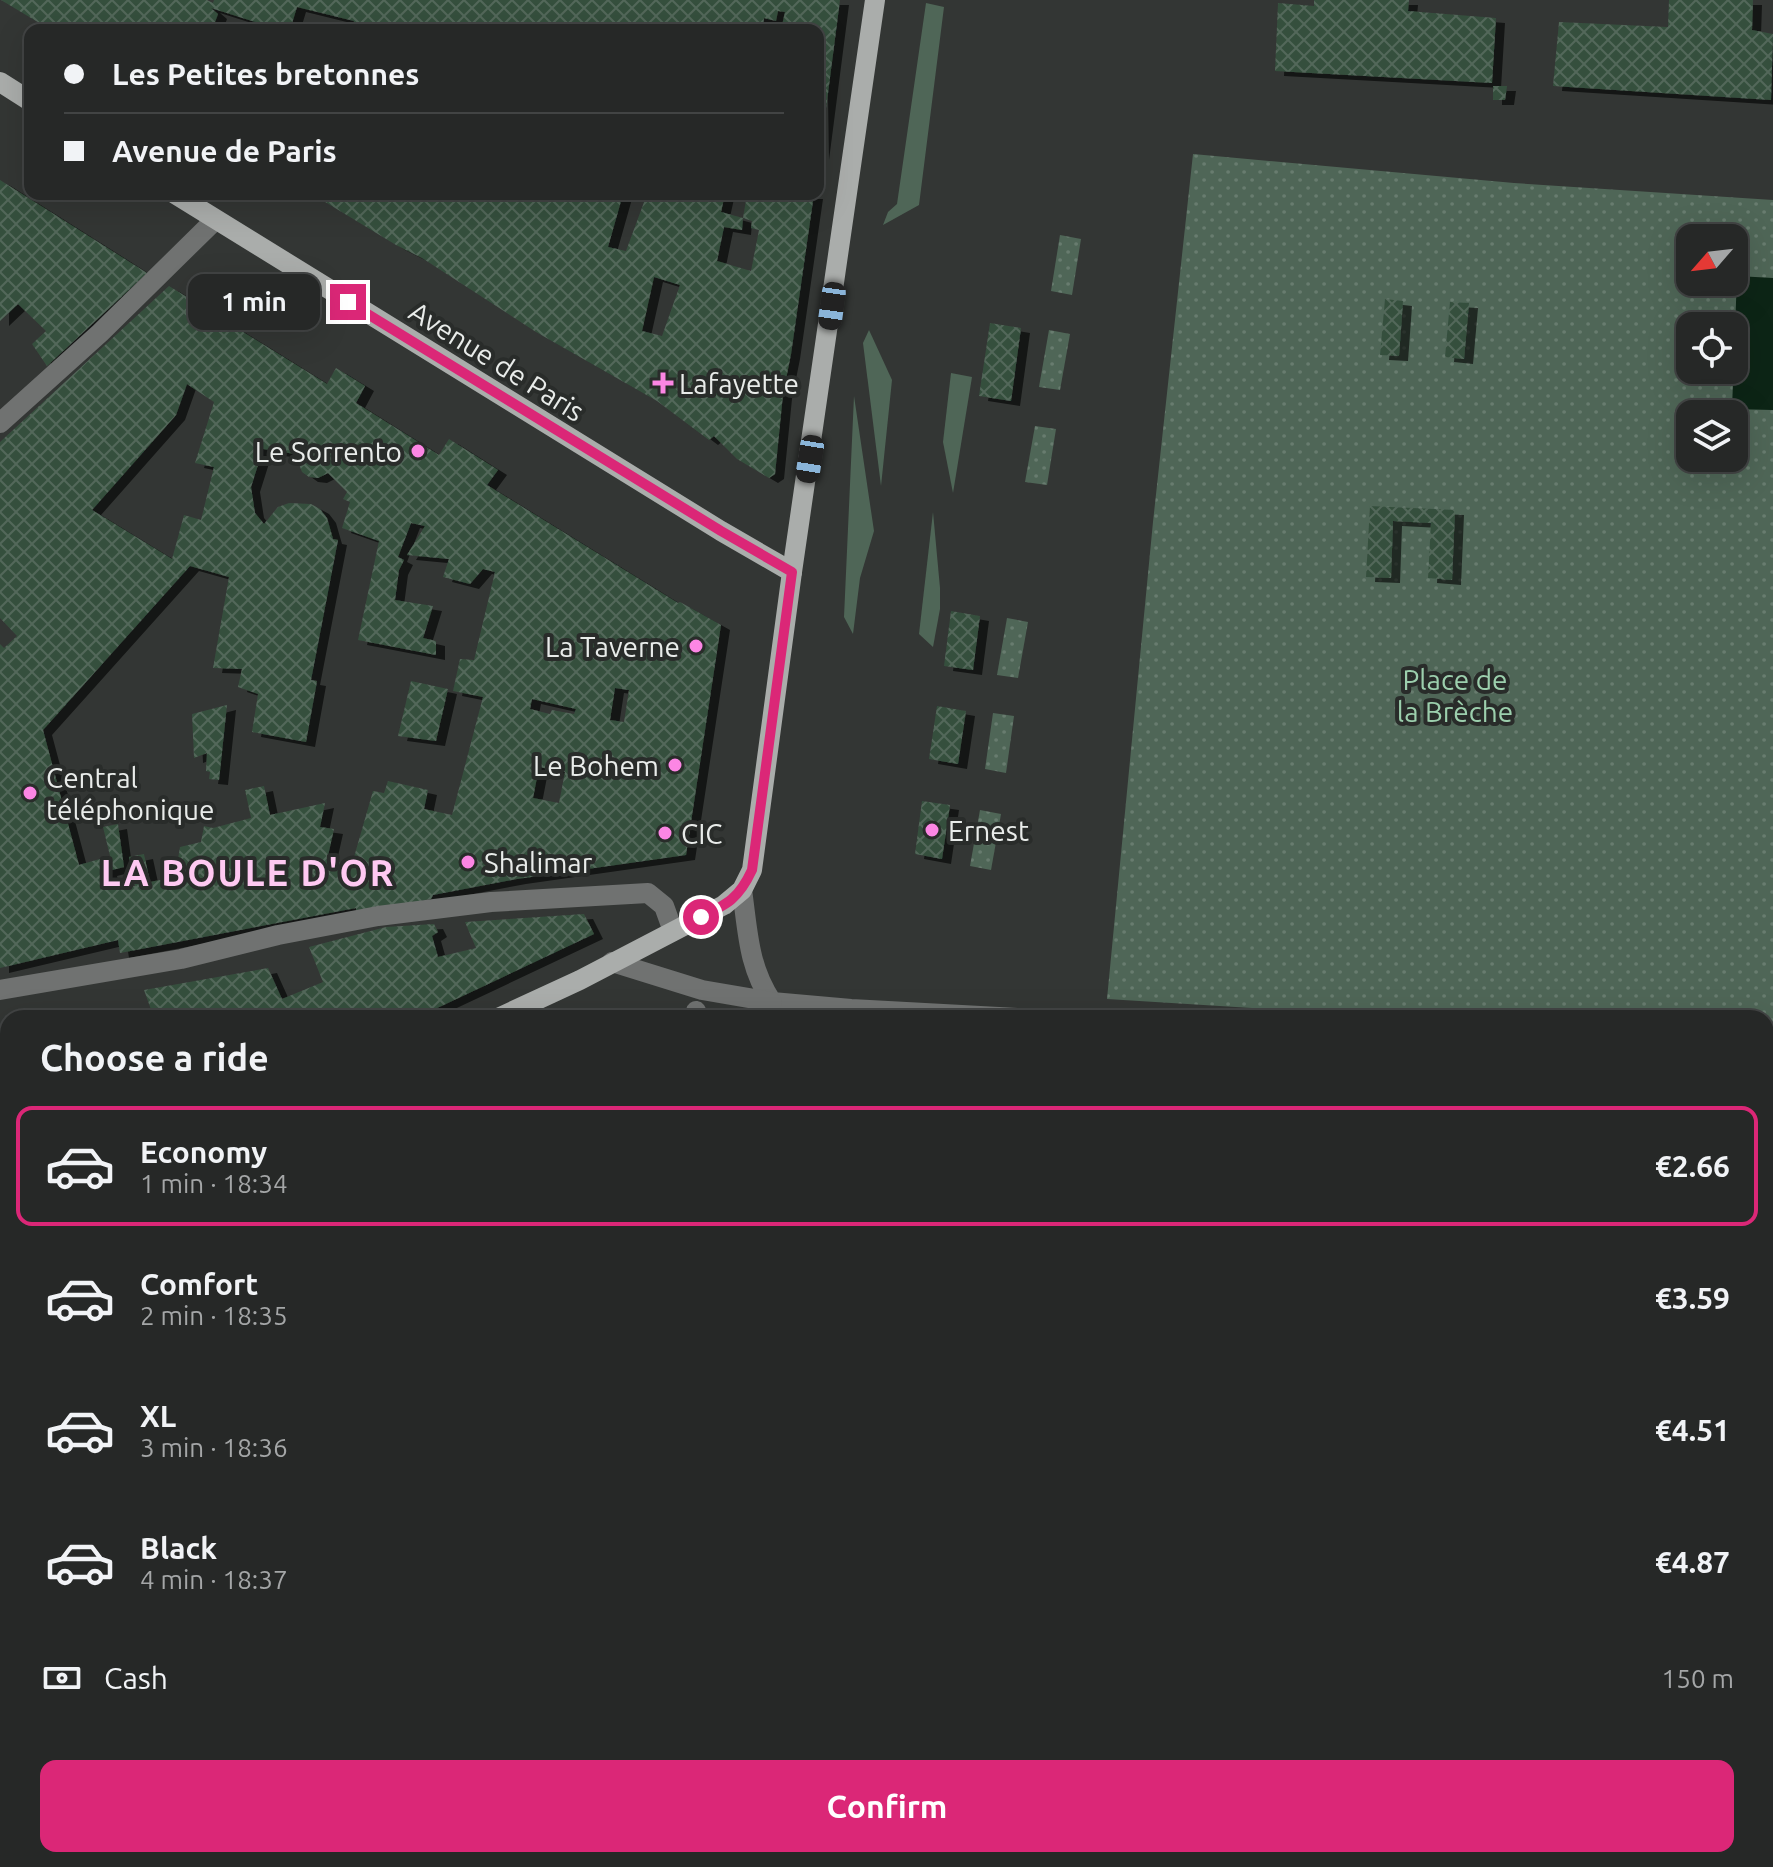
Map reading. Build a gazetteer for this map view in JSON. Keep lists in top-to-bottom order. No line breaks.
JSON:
{"streets":{"main road":["Avenue de Paris"]},"districts":["LA BOULE D'OR"],"parks":["Place de la Brèche"],"places":{"health":["Lafayette"],"other":["Le Sorrento","La Taverne","Le Bohem","Central téléphonique","Ernest","CIC","Shalimar"]},"north":"bottom left","page":{"banner":["Les Petites bretonnes","Avenue de Paris"],"bubble":"1 min","heading":"Choose a ride","list":[{"name":"Economy","note":"1 min · 18:34","value":"€2.66"},{"name":"Comfort","note":"2 min · 18:35","value":"€3.59"},{"name":"XL","note":"3 min · 18:36","value":"€4.51"},{"name":"Black","note":"4 min · 18:37","value":"€4.87"}],"pay":["Cash","150 m"],"buttons":"Confirm"}}
